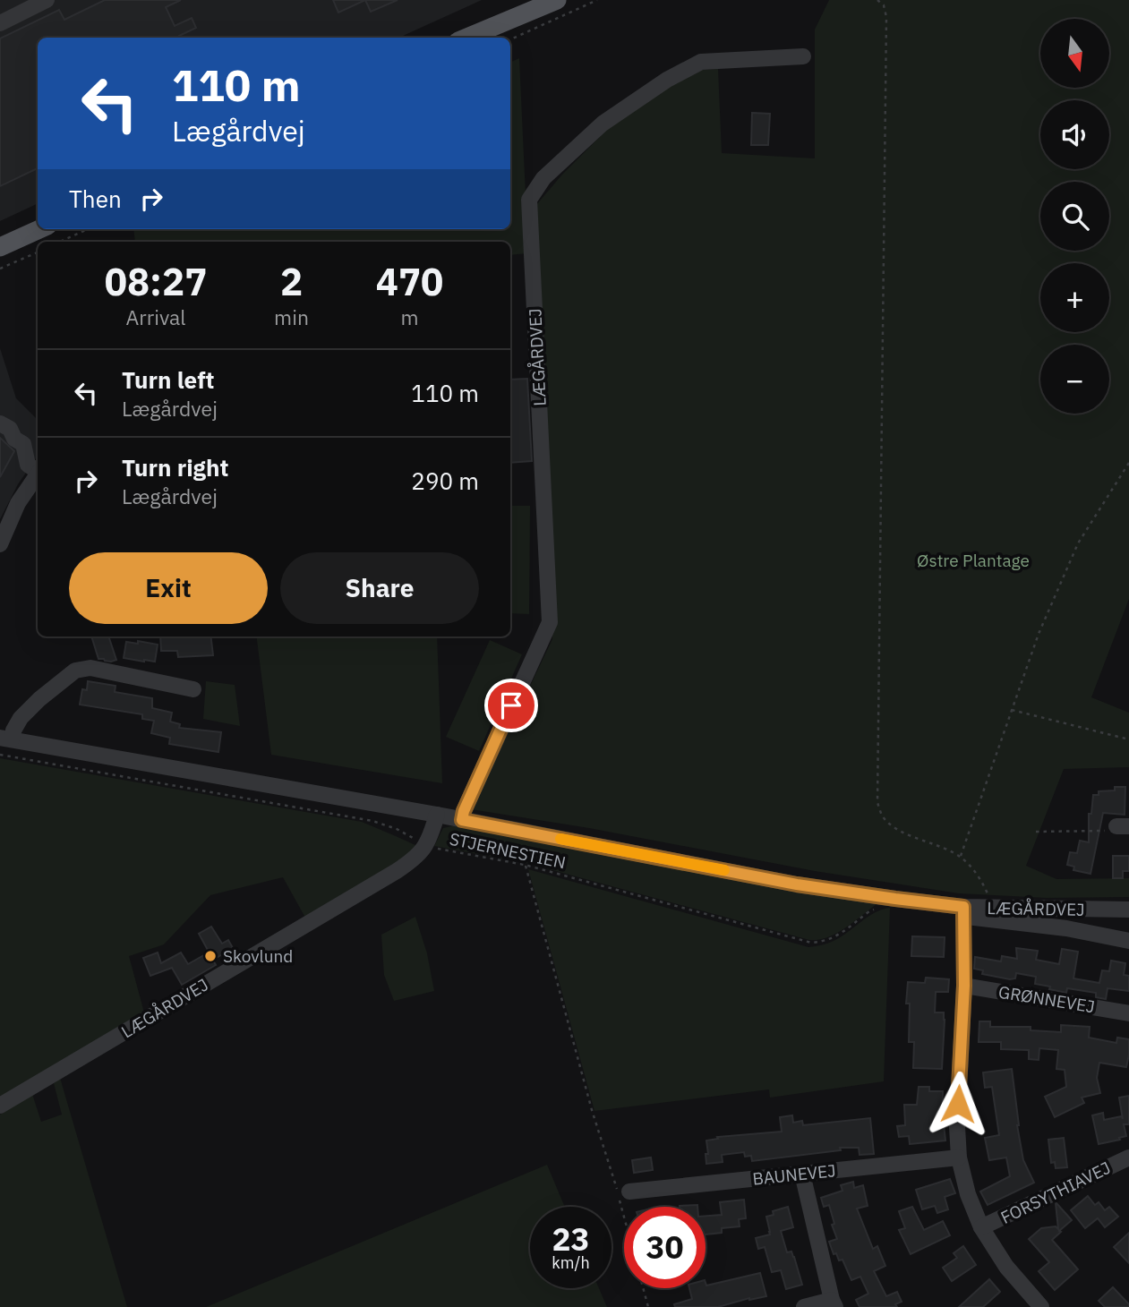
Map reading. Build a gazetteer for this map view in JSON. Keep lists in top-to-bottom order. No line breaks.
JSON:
{"streets":{"street":["LÆGÅRDVEJ","GRØNNEVEJ","BAUNEVEJ","FORSYTHIAVEJ"],"path":["STJERNESTIEN"]},"crossings":[["LÆGÅRDVEJ","STJERNESTIEN"]],"parks":["Østre Plantage"],"places":["Skovlund"],"north":"bottom","page":{"map_buttons":["+","−"],"turn":["110 m","Lægårdvej"],"then":"Then","eta":["08:27","Arrival","2","min","470","m"],"list":[{"name":"Turn left","note":"Lægårdvej","value":"110 m"},{"name":"Turn right","note":"Lægårdvej","value":"290 m"}],"buttons":["Exit","Share"],"speed":"23 km/h","limit":"30"}}
